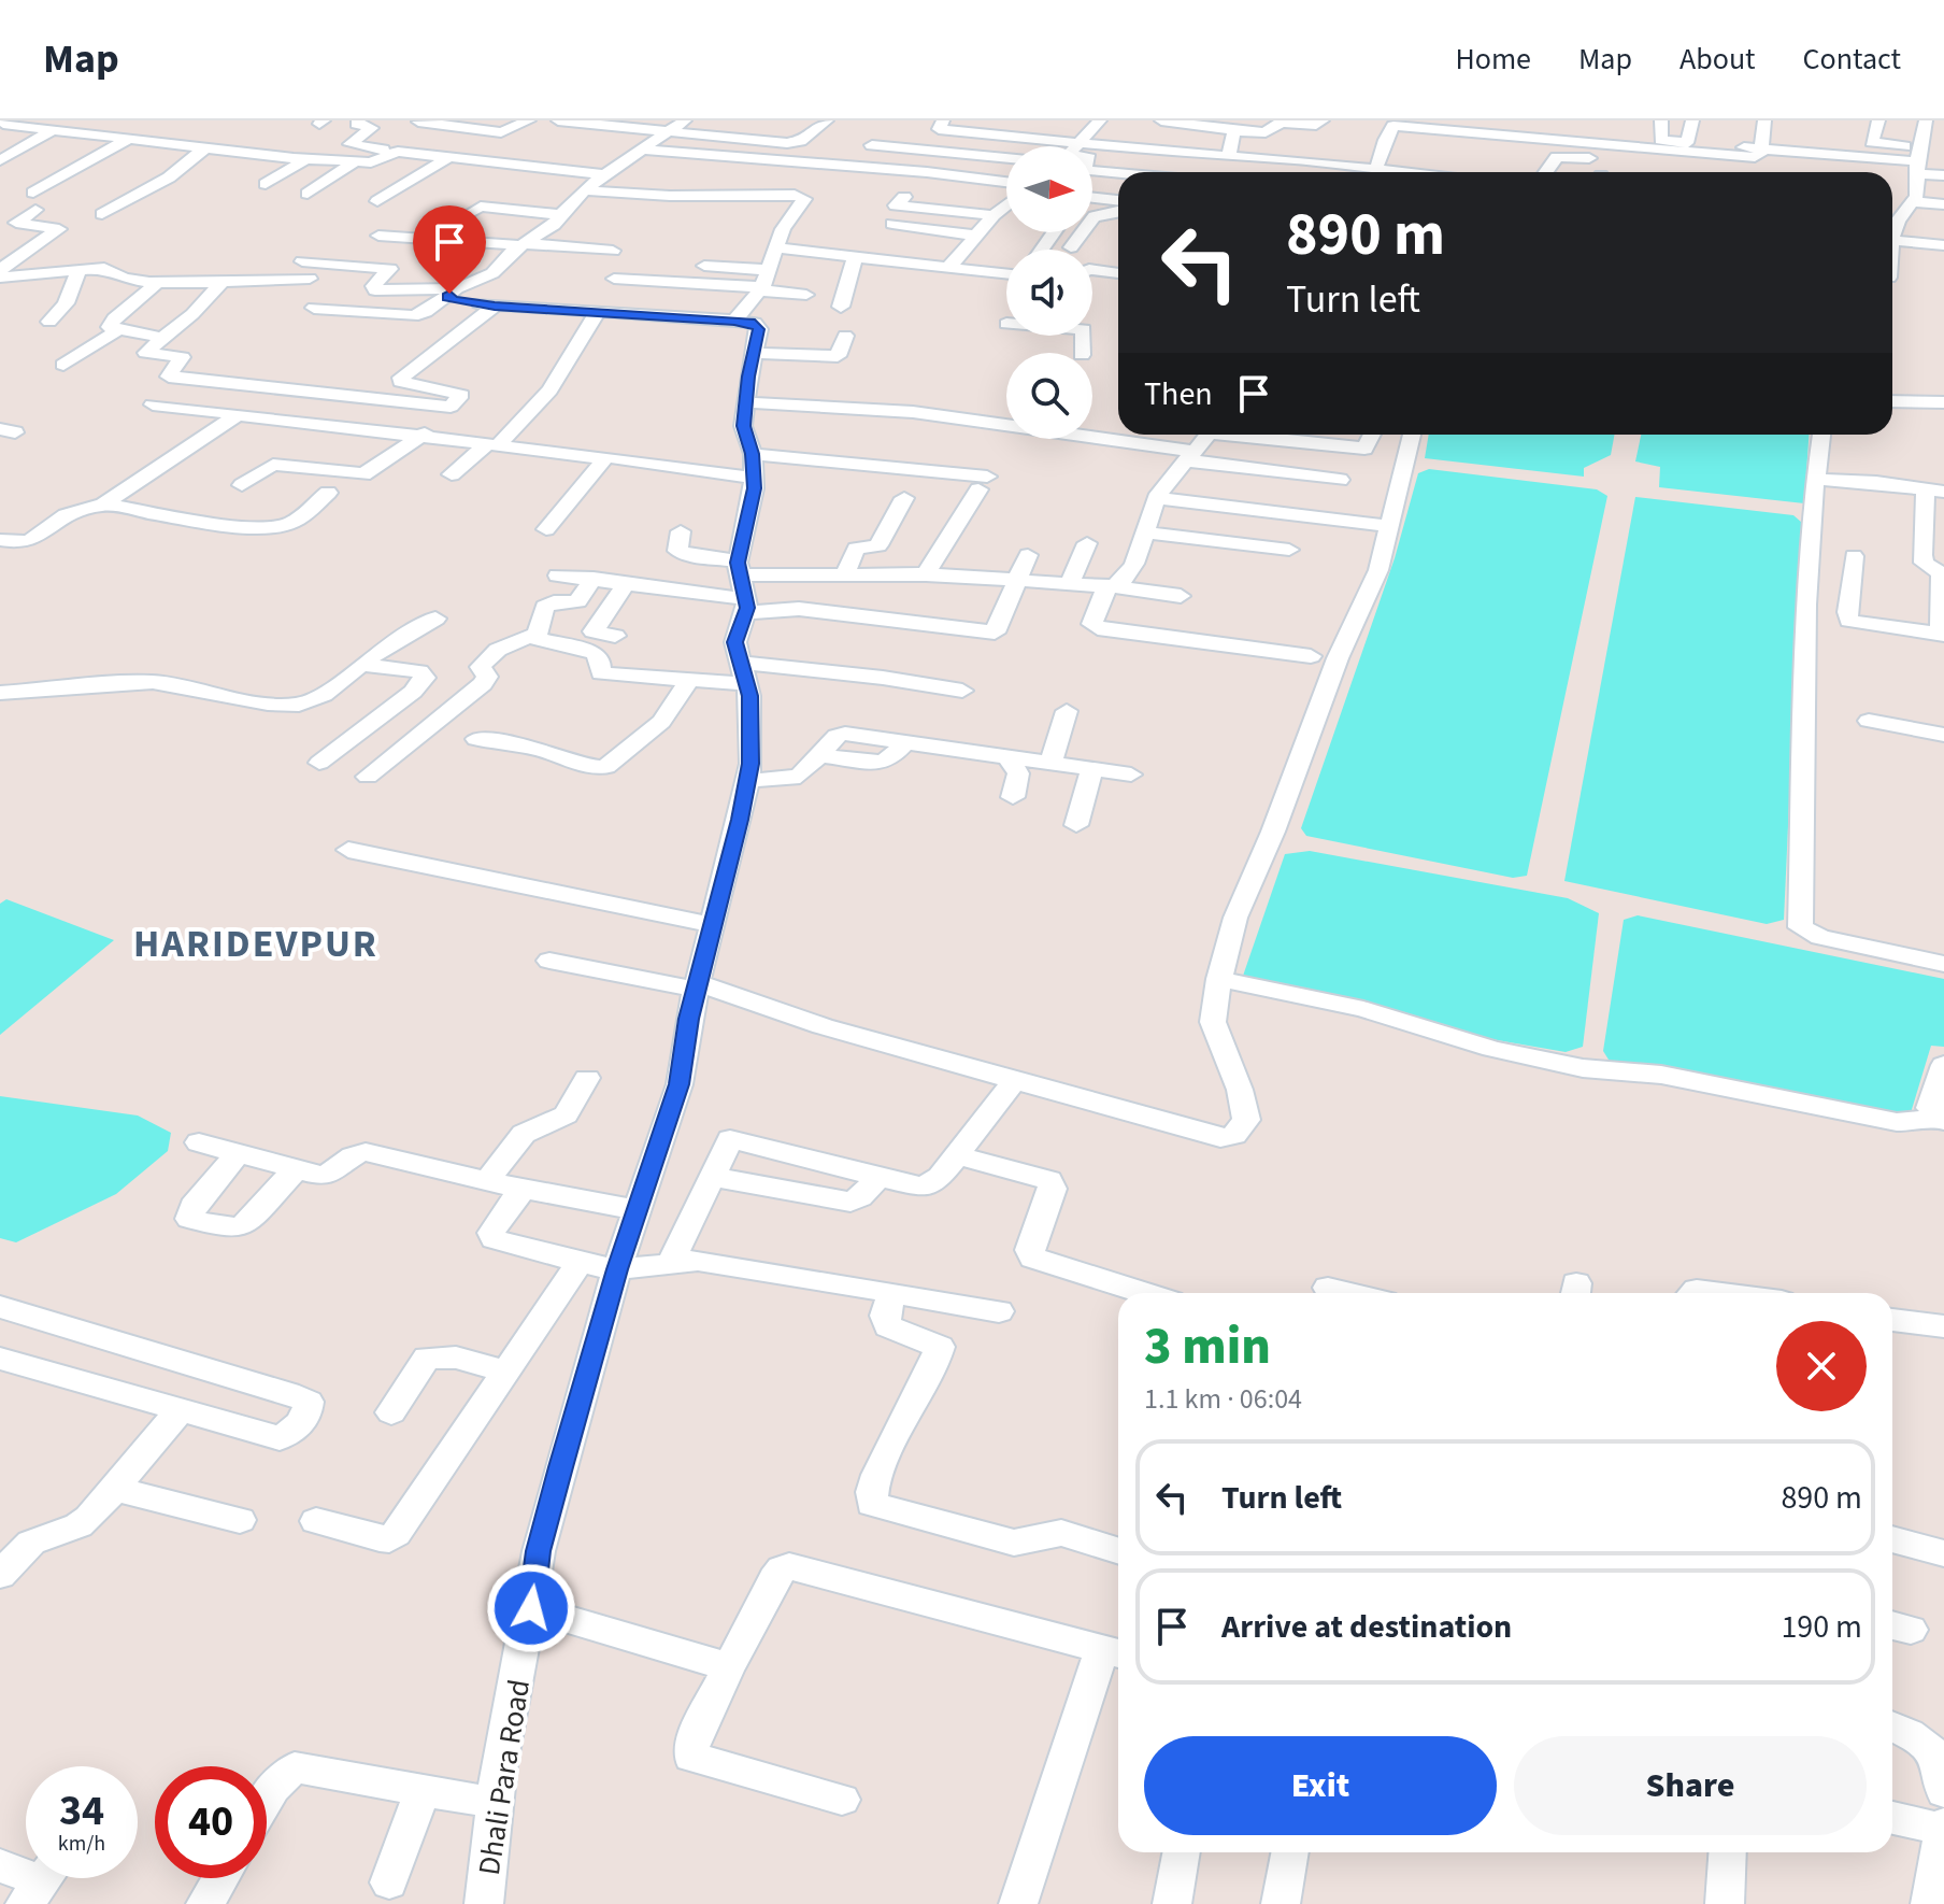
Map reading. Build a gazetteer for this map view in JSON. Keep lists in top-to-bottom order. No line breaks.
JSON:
{"streets":{"street":["Dhali Para Road"]},"districts":["HARIDEVPUR"],"north":"right","page":{"header":"Map","nav":["Home","Map","About","Contact"],"turn":["890 m","Turn left"],"then":"Then","heading":["3 min","1.1 km · 06:04"],"list":[{"name":"Turn left","value":"890 m"},{"name":"Arrive at destination","value":"190 m"}],"buttons":["Exit","Share"],"speed":"34 km/h","limit":"40"}}
